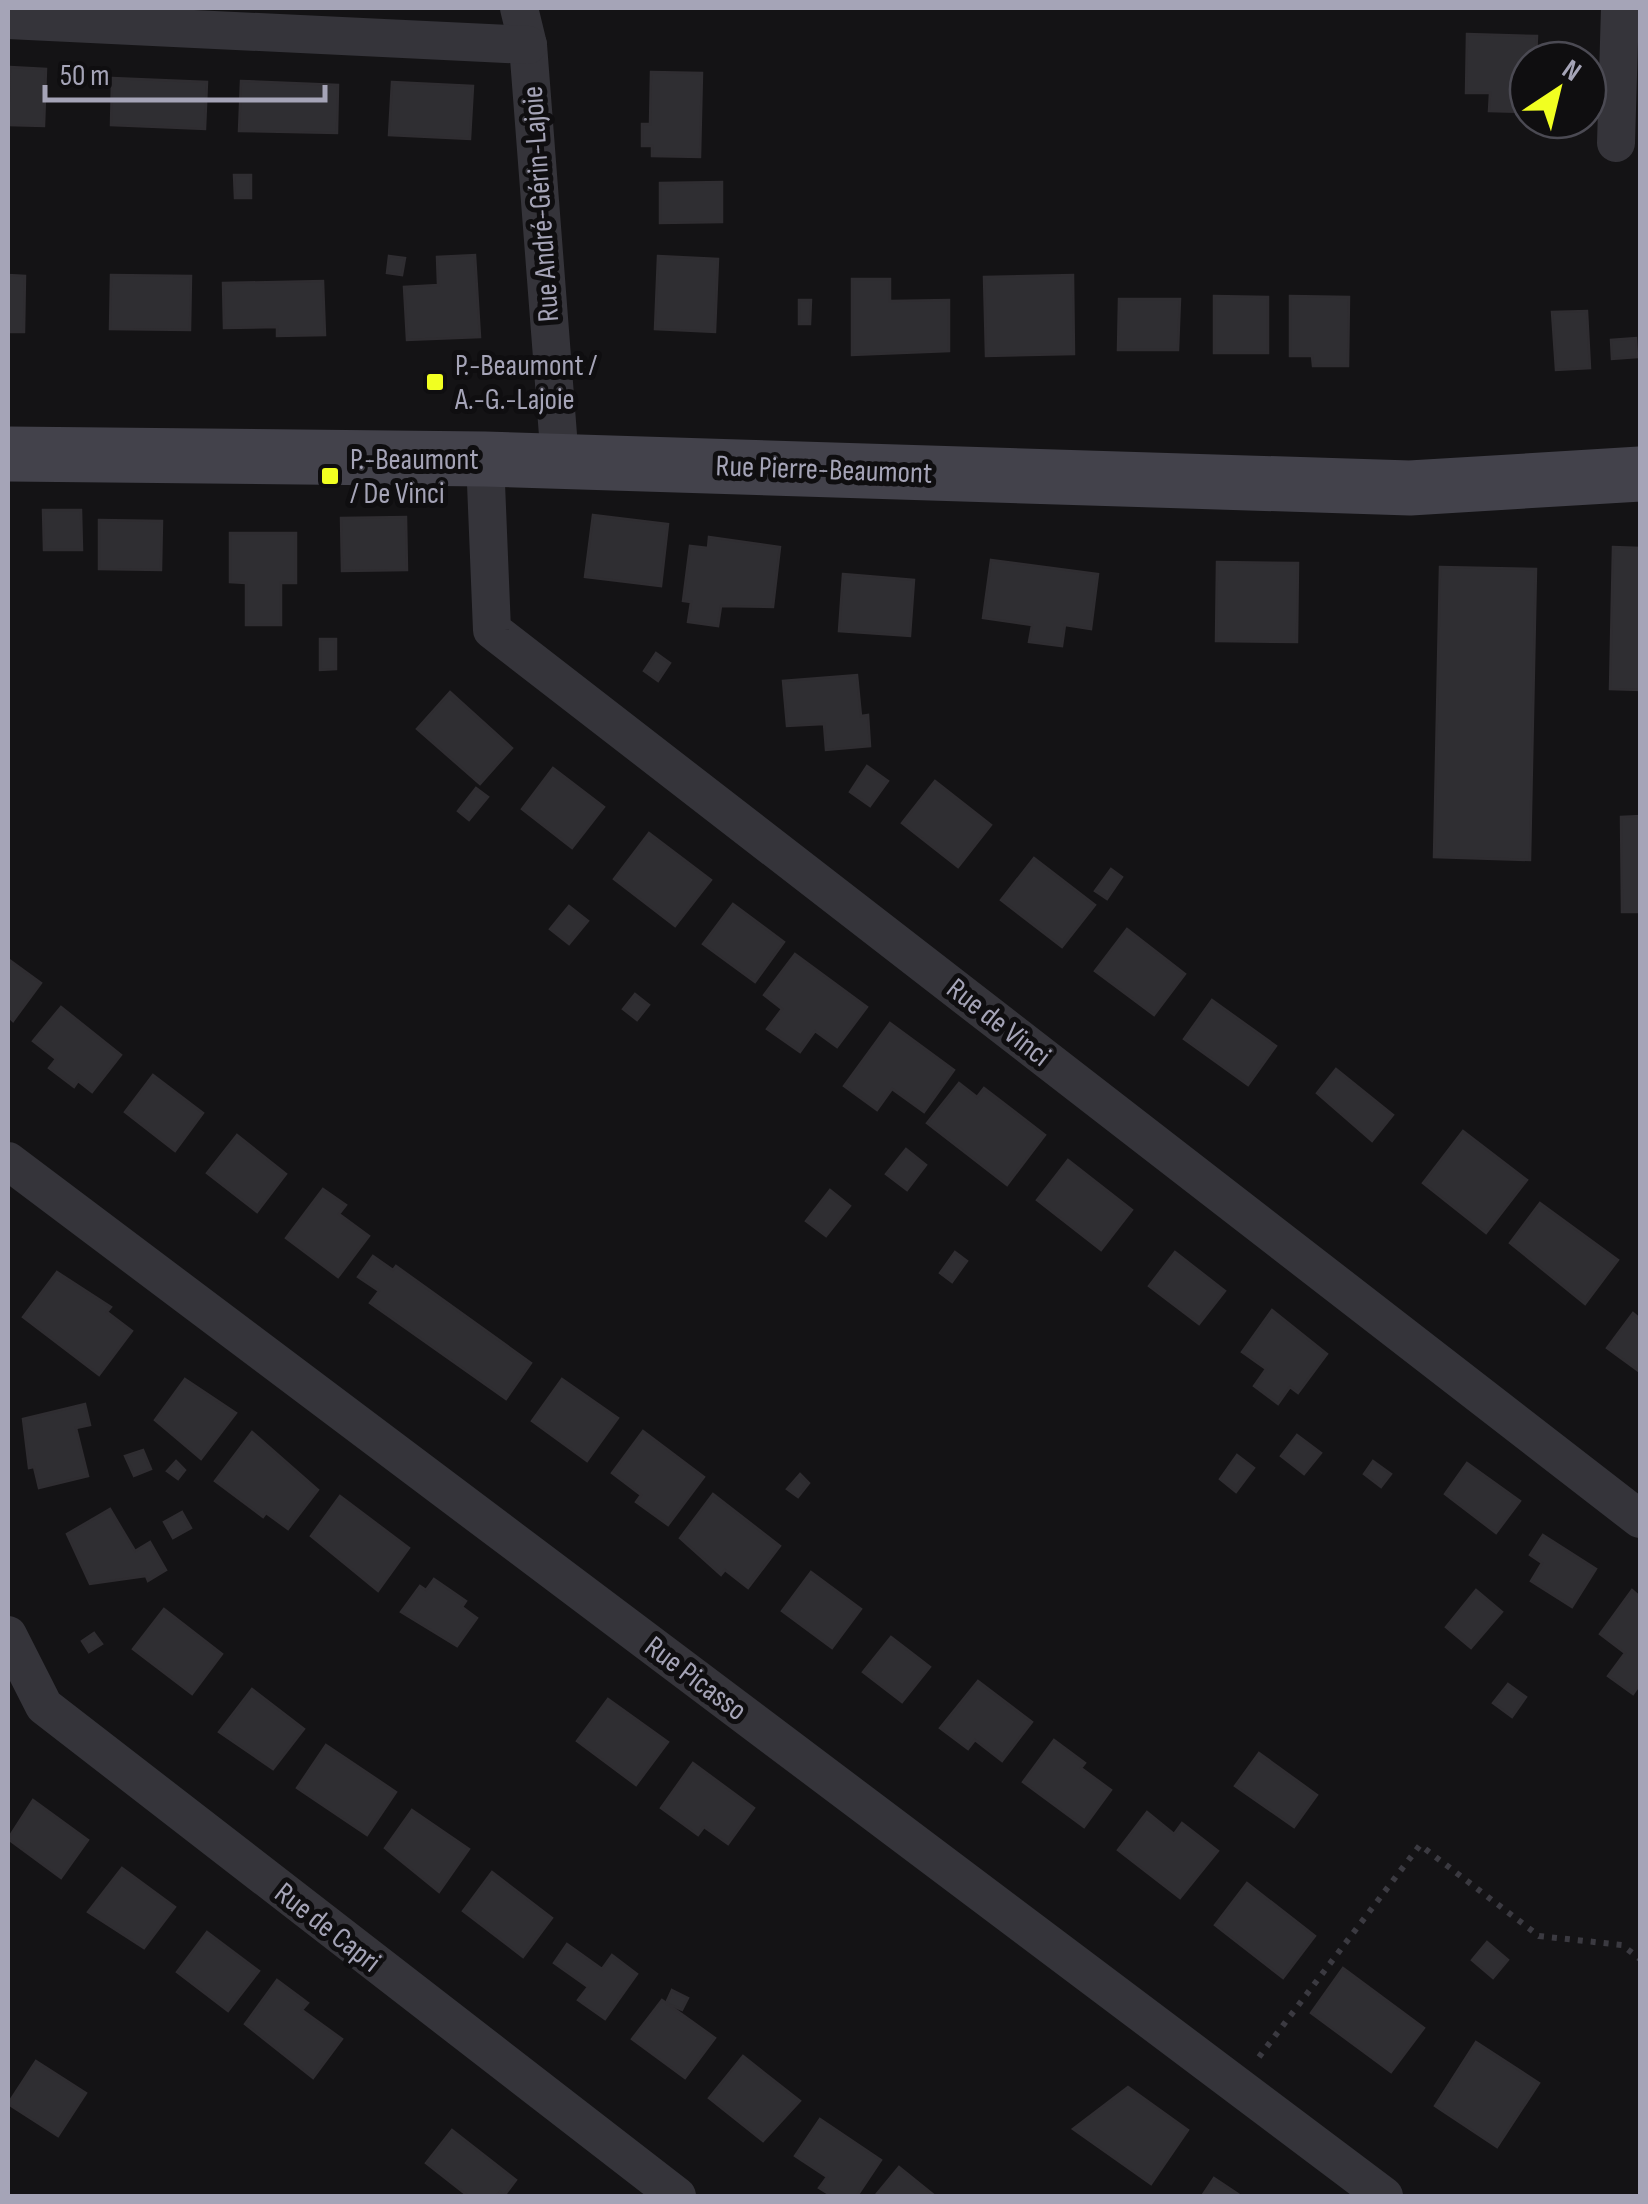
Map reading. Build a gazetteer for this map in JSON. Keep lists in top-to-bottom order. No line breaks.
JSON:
{"streets":{"main road":["Rue Pierre-Beaumont"],"street":["Rue André-Gérin-Lajoie","Rue de Vinci","Rue Picasso","Rue de Capri"]},"crossings":[["Rue André-Gérin-Lajoie","Rue Pierre-Beaumont"],["Rue Pierre-Beaumont","Rue de Vinci"]],"places":{"transit":["P.-Beaumont / A.-G.-Lajoie","P.-Beaumont / De Vinci"]},"scale_bar":"50 m","north":"top right"}
